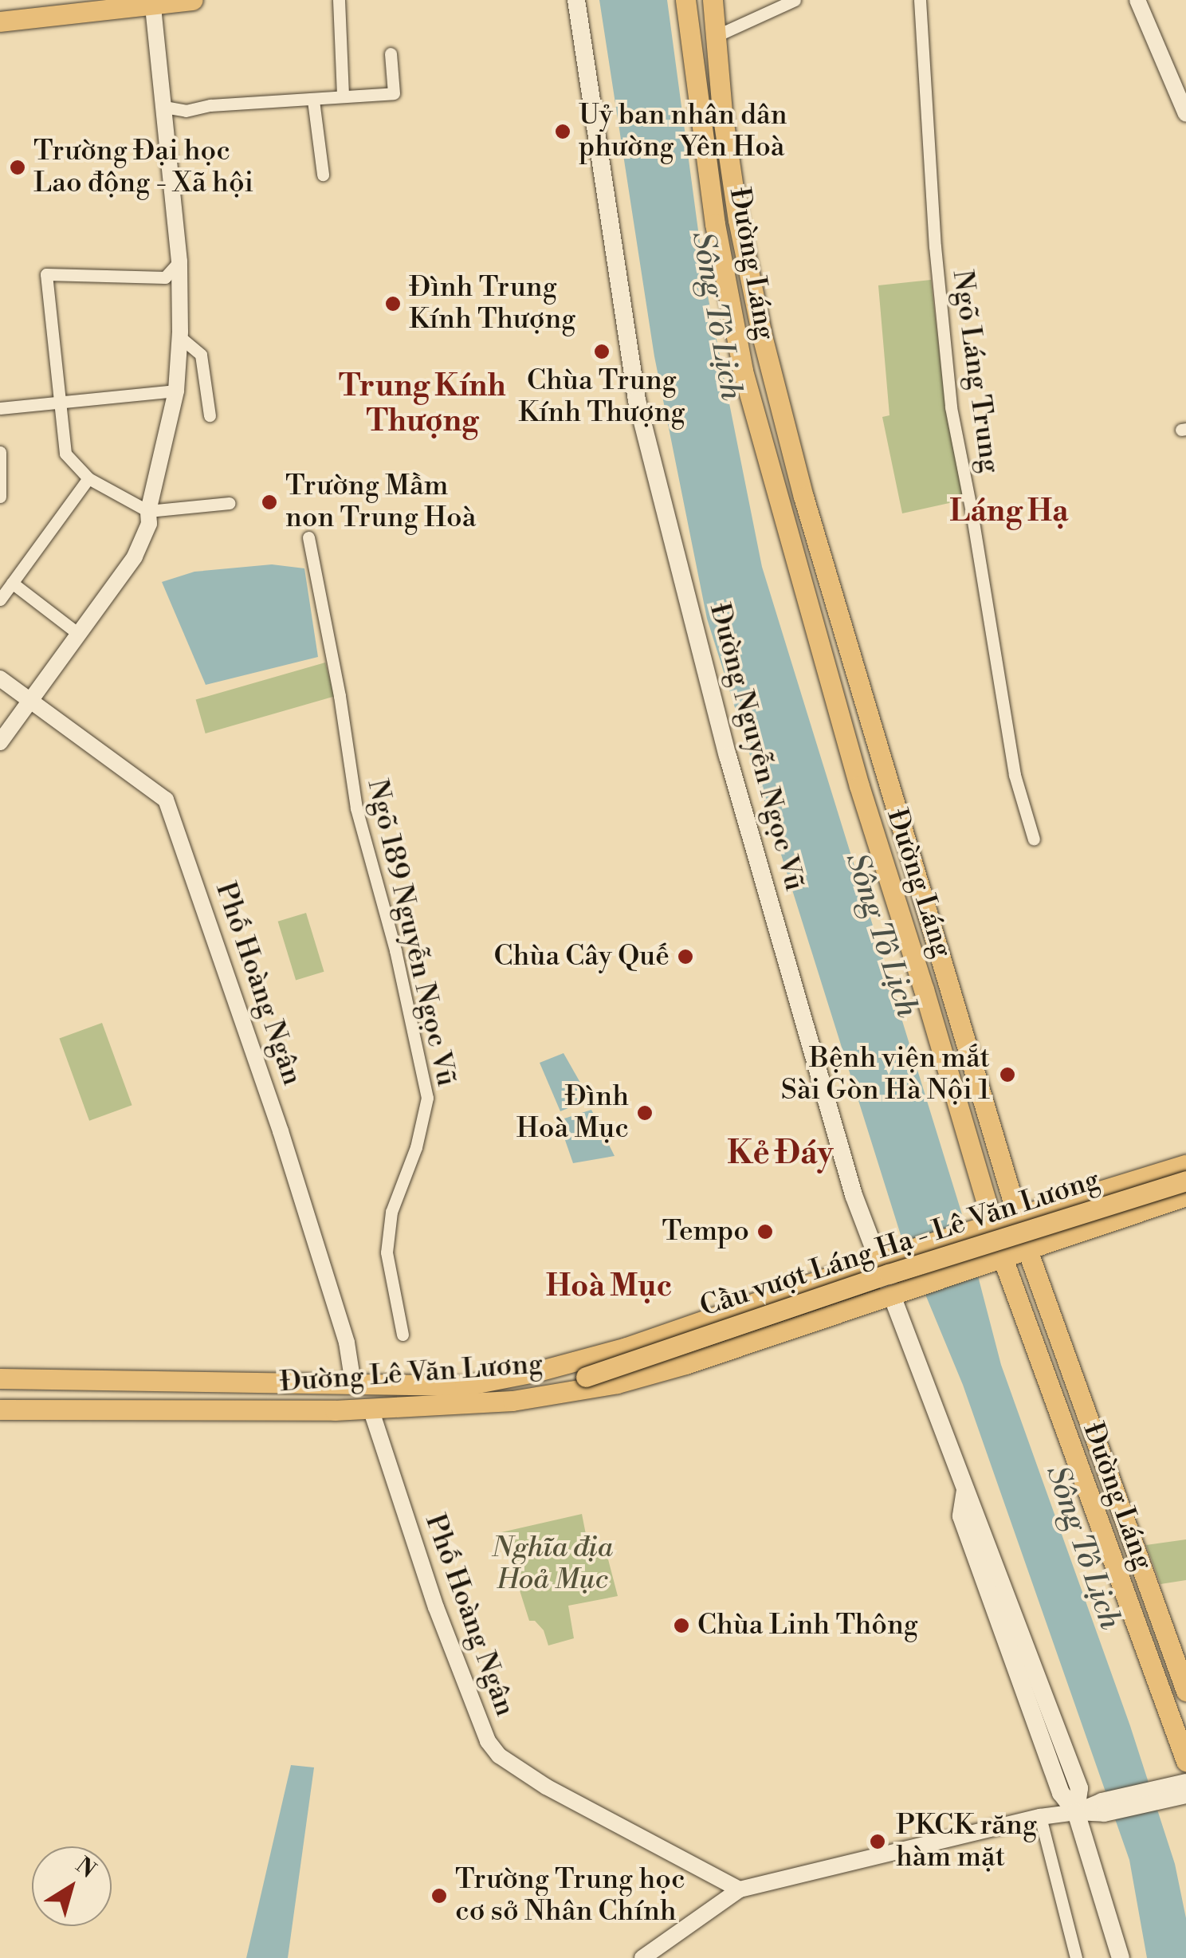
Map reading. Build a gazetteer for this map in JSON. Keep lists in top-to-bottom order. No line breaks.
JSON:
{"streets":{"main road":["Đường Láng","Đường Nguyễn Ngọc Vũ","Cầu vượt Láng Hạ - Lê Văn Lương","Đường Lê Văn Lương"],"street":["Ngõ Láng Trung","Ngõ 189 Nguyễn Ngọc Vũ","Phố Hoàng Ngân"]},"crossings":[["Đường Láng","Đường Lê Văn Lương"],["Đường Nguyễn Ngọc Vũ","Đường Lê Văn Lương"],["Phố Hoàng Ngân","Đường Lê Văn Lương"],["Cầu vượt Láng Hạ - Lê Văn Lương","Đường Lê Văn Lương"]],"districts":["Trung Kính Thượng","Láng Hạ","Kẻ Đáy","Hoà Mục"],"water":["Sông Tô Lịch"],"parks":["Nghĩa địa Hoả Mục"],"places":["Uỷ ban nhân dân phường Yên Hoà","Trường Đại học Lao động - Xã hội","Đình Trung Kính Thượng","Chùa Trung Kính Thượng","Trường Mầm non Trung Hoà","Chùa Cây Quế","Bệnh viện mắt Sài Gòn Hà Nội 1","Đình Hoà Mục","Tempo","Chùa Linh Thông","PKCK răng hàm mặt","Trường Trung học cơ sở Nhân Chính"],"north":"top right"}
